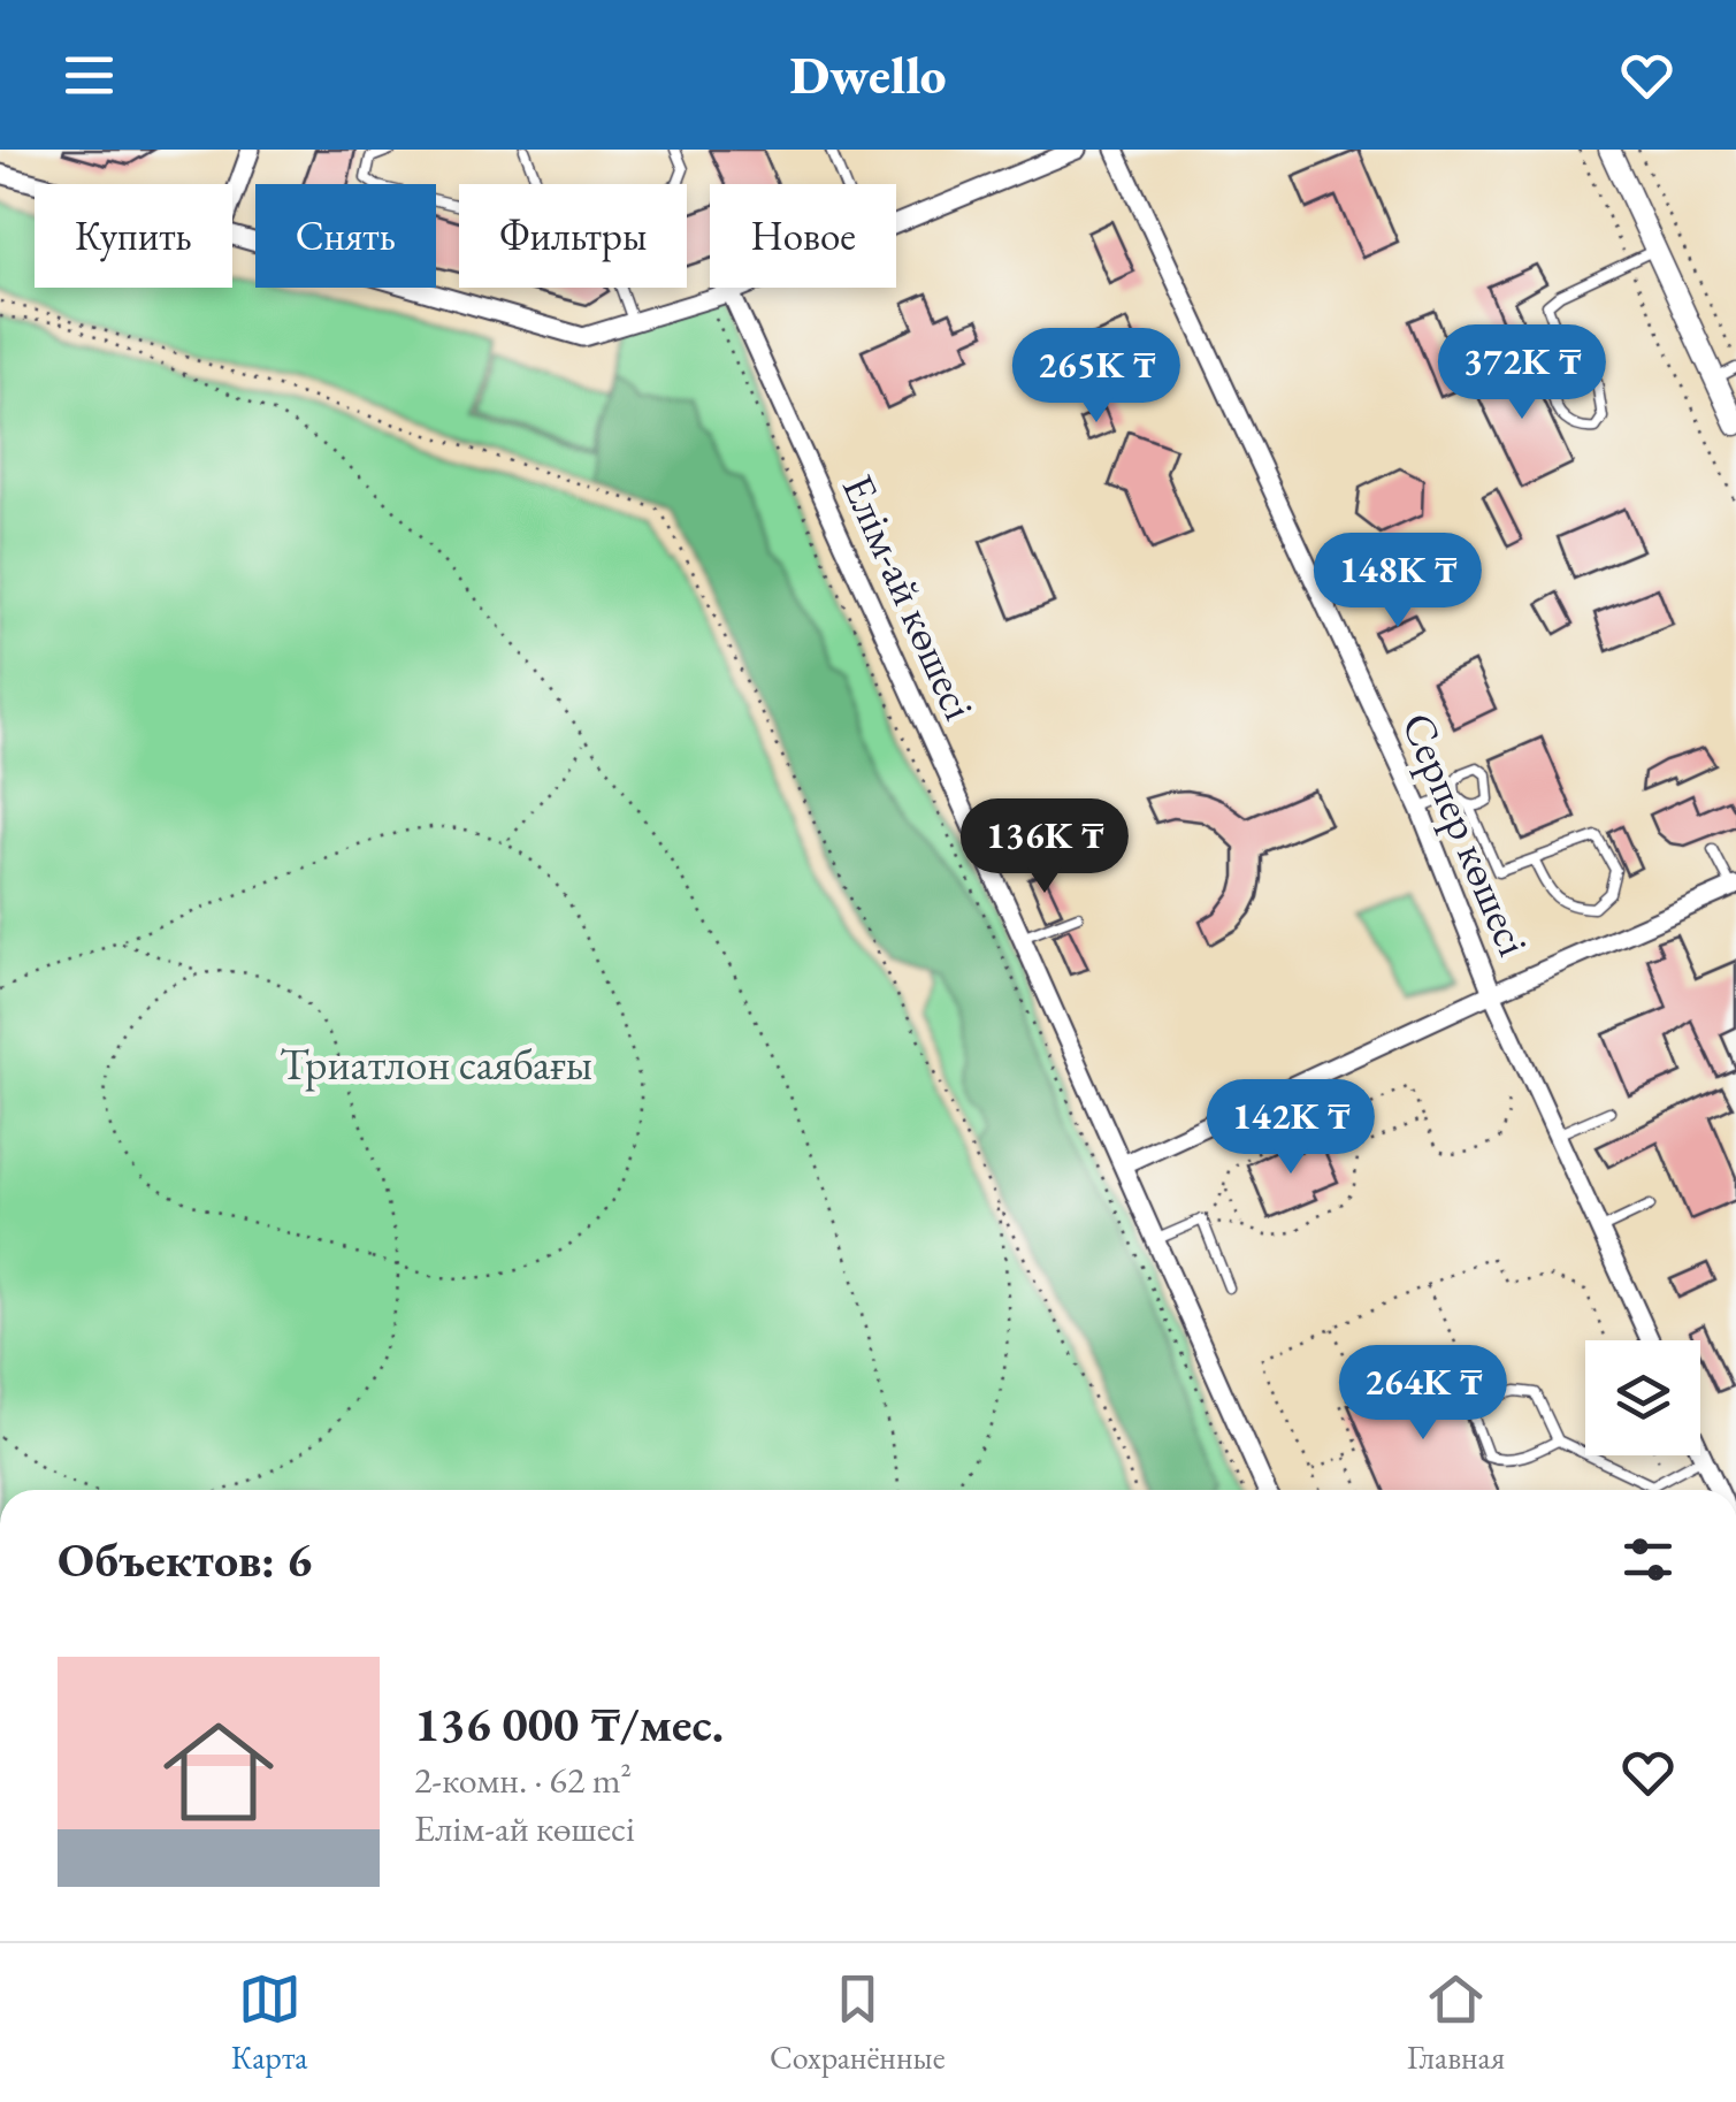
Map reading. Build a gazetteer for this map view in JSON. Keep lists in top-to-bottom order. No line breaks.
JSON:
{"streets":{"street":["Елім-ай көшесі","Серпер көшесі"]},"parks":["Триатлон саябағы"],"page":{"header":"Dwello","chip":["Купить","Снять","Фильтры","Новое"],"price":["372K ₸","265K ₸","148K ₸","136K ₸","142K ₸","264K ₸"],"heading":"Объектов: 6","list":[{"name":"136 000 ₸/мес.","note":"2-комн. · 62 m² · Елім-ай көшесі"}],"tabs":["Карта","Сохранённые","Главная"]}}
